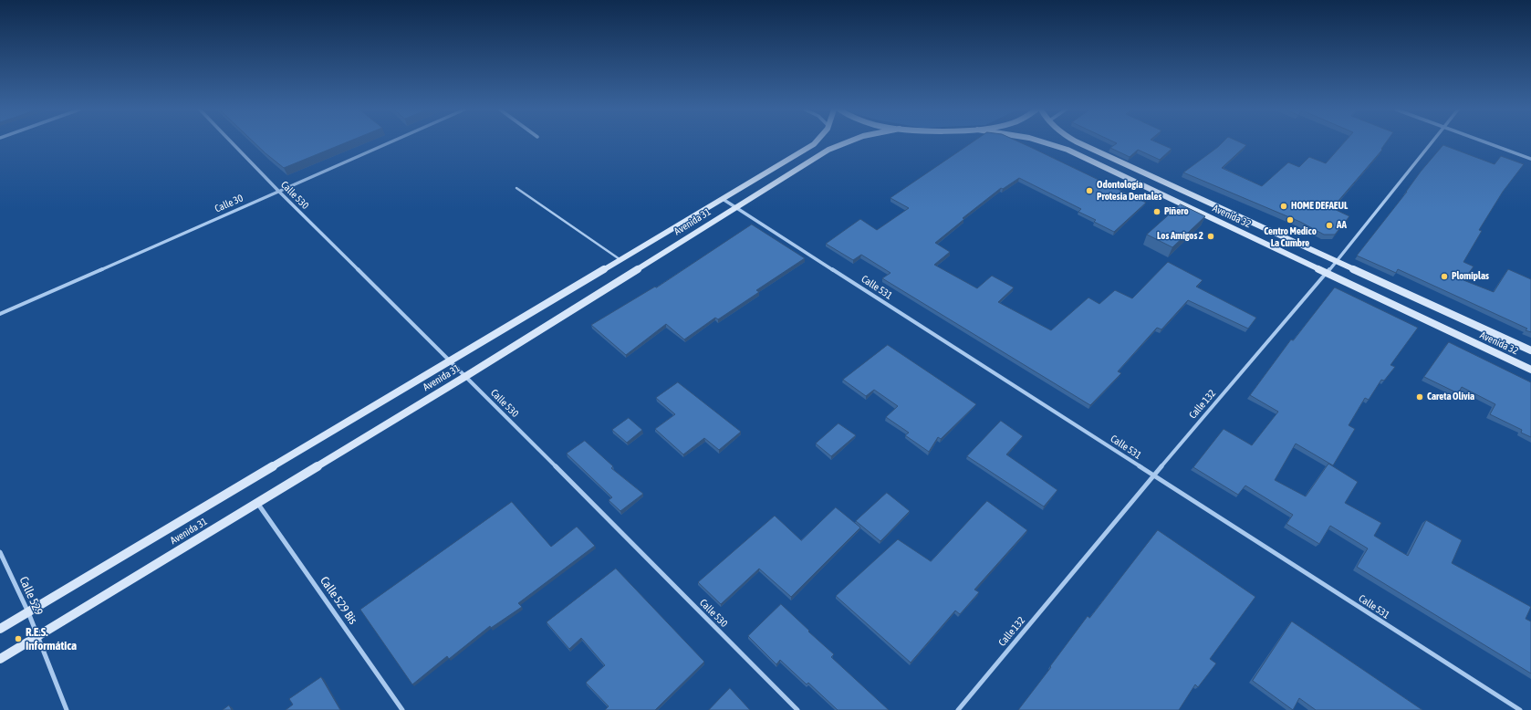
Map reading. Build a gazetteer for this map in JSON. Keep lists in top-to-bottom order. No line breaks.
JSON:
{"streets":{"main road":["Avenida 32","Avenida 31"],"street":["Calle 530","Calle 30","Calle 531","Calle 132","Calle 529","Calle 529 Bis"]},"crossings":[["Calle 530","Calle 30"],["Calle 530","Avenida 31"],["Avenida 32","Calle 132"],["Avenida 31","Calle 531"],["Avenida 31","Calle 529"],["Avenida 31","Calle 529 Bis"],["Calle 531","Calle 132"]],"places":["Odontología Protesia Dentales","HOME DEFAEUL","Piñero","Centro Medico La Cumbre","AA","Los Amigos 2","Plomiplas","Careta Olivia","R.E.S. Informática"]}
